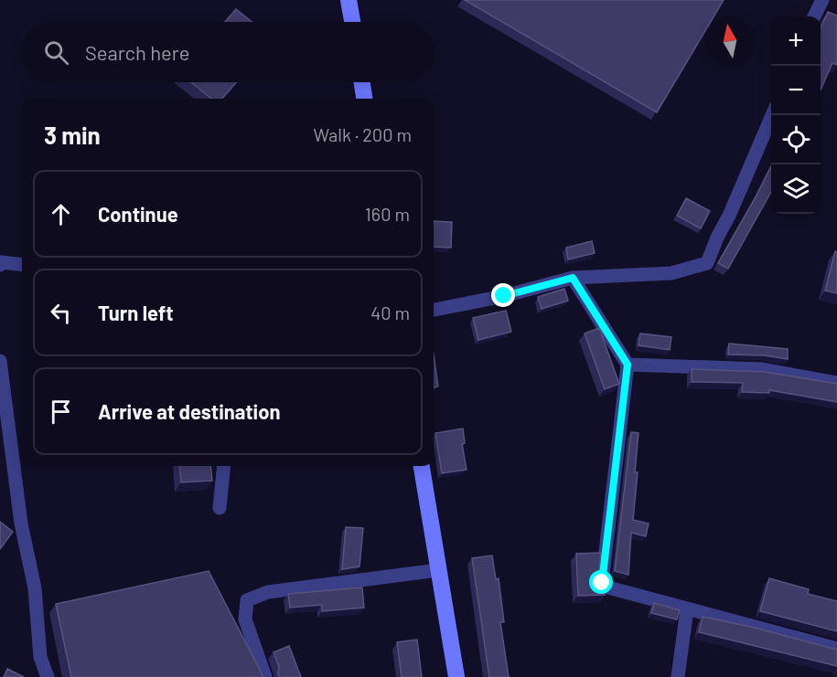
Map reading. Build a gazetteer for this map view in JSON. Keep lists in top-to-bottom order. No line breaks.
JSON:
{"north":"top","page":{"map_buttons":["+","−"],"search":"Search here","heading":["3 min","Walk · 200 m"],"list":[["Continue","160 m"],["Turn left","40 m"],"Arrive at destination"]}}
